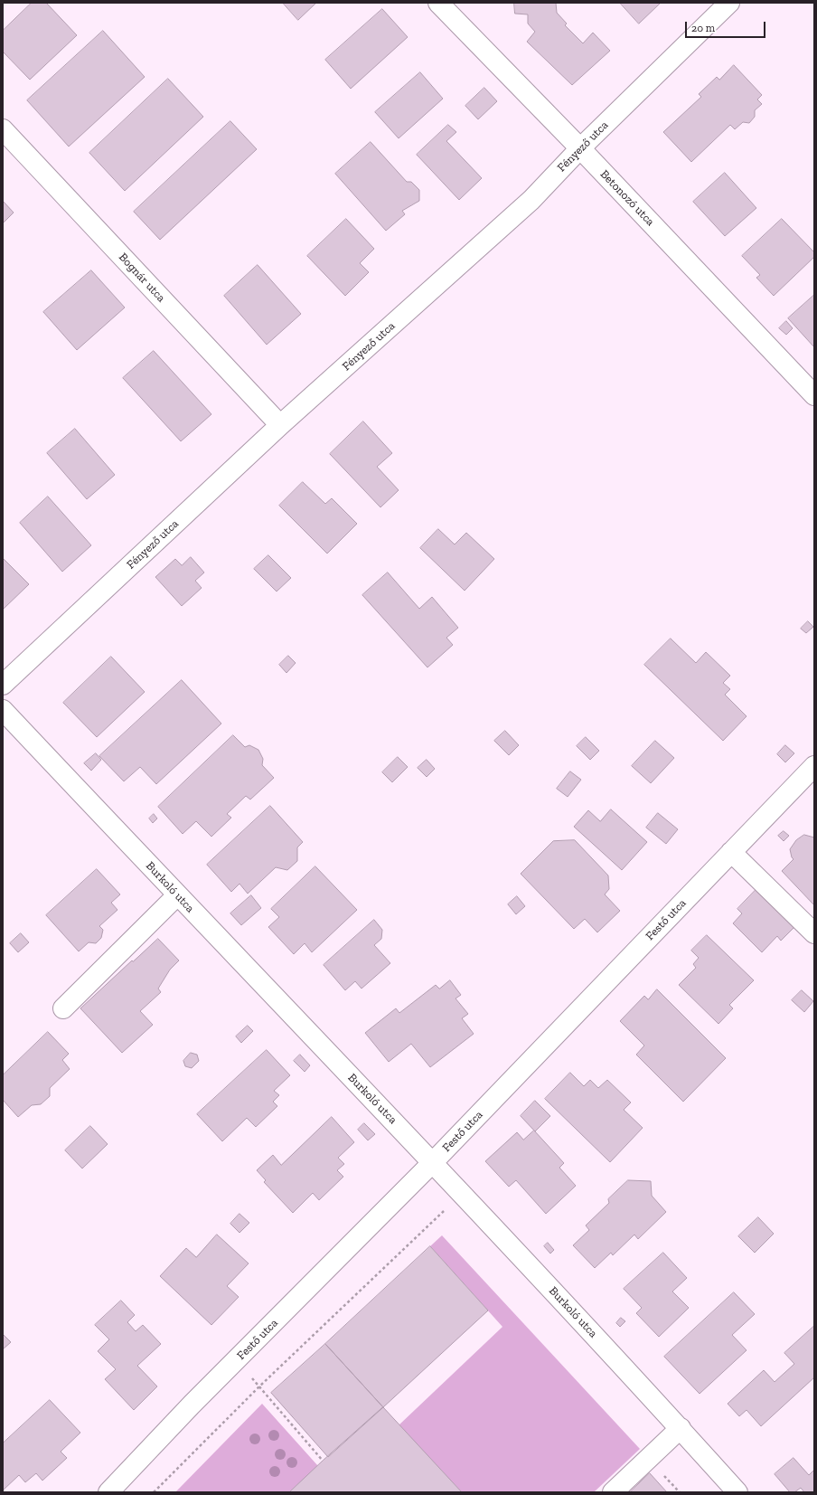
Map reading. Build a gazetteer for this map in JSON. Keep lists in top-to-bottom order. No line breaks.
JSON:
{"streets":{"street":["Fényező utca","Betonozó utca","Bognár utca","Burkoló utca","Festő utca"]},"crossings":[["Fényező utca","Betonozó utca"],["Fényező utca","Bognár utca"],["Burkoló utca","Festő utca"]],"scale_bar":"20 m"}
